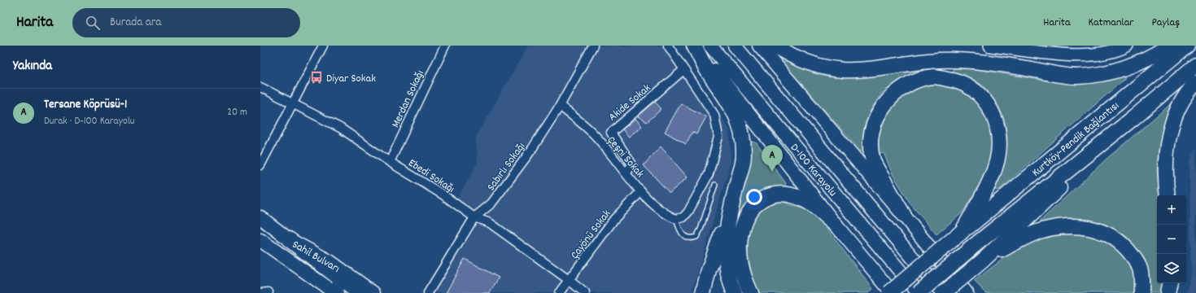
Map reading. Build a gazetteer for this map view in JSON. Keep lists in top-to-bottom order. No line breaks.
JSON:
{"streets":{"highway":["Kurtköy-Pendik Bağlantısı","D-100 Karayolu","Sahil Bulvarı"],"street":["Merdan Sokağı","Akide Sokak","Çeşni Sokak","Sabırlı Sokağı","Ebedi Sokağı","Çayönü Sokak"]},"crossings":[["Merdan Sokağı","Ebedi Sokağı"],["Akide Sokak","Çeşni Sokak"],["Kurtköy-Pendik Bağlantısı","D-100 Karayolu"],["Çeşni Sokak","Sabırlı Sokağı"],["Çeşni Sokak","Çayönü Sokak"],["Sabırlı Sokağı","Ebedi Sokağı"],["Ebedi Sokağı","Çayönü Sokak"]],"places":{"bus stop":["Diyar Sokak"]},"page":{"header":"Harita","search":"Burada ara","nav":["Harita","Katmanlar","Paylaş"],"heading":"Yakında","list":[{"mark":"A","name":"Tersane Köprüsü-1","note":"Durak · D-100 Karayolu","value":"20 m"}],"pins":"A","map_buttons":["+","−"]}}
